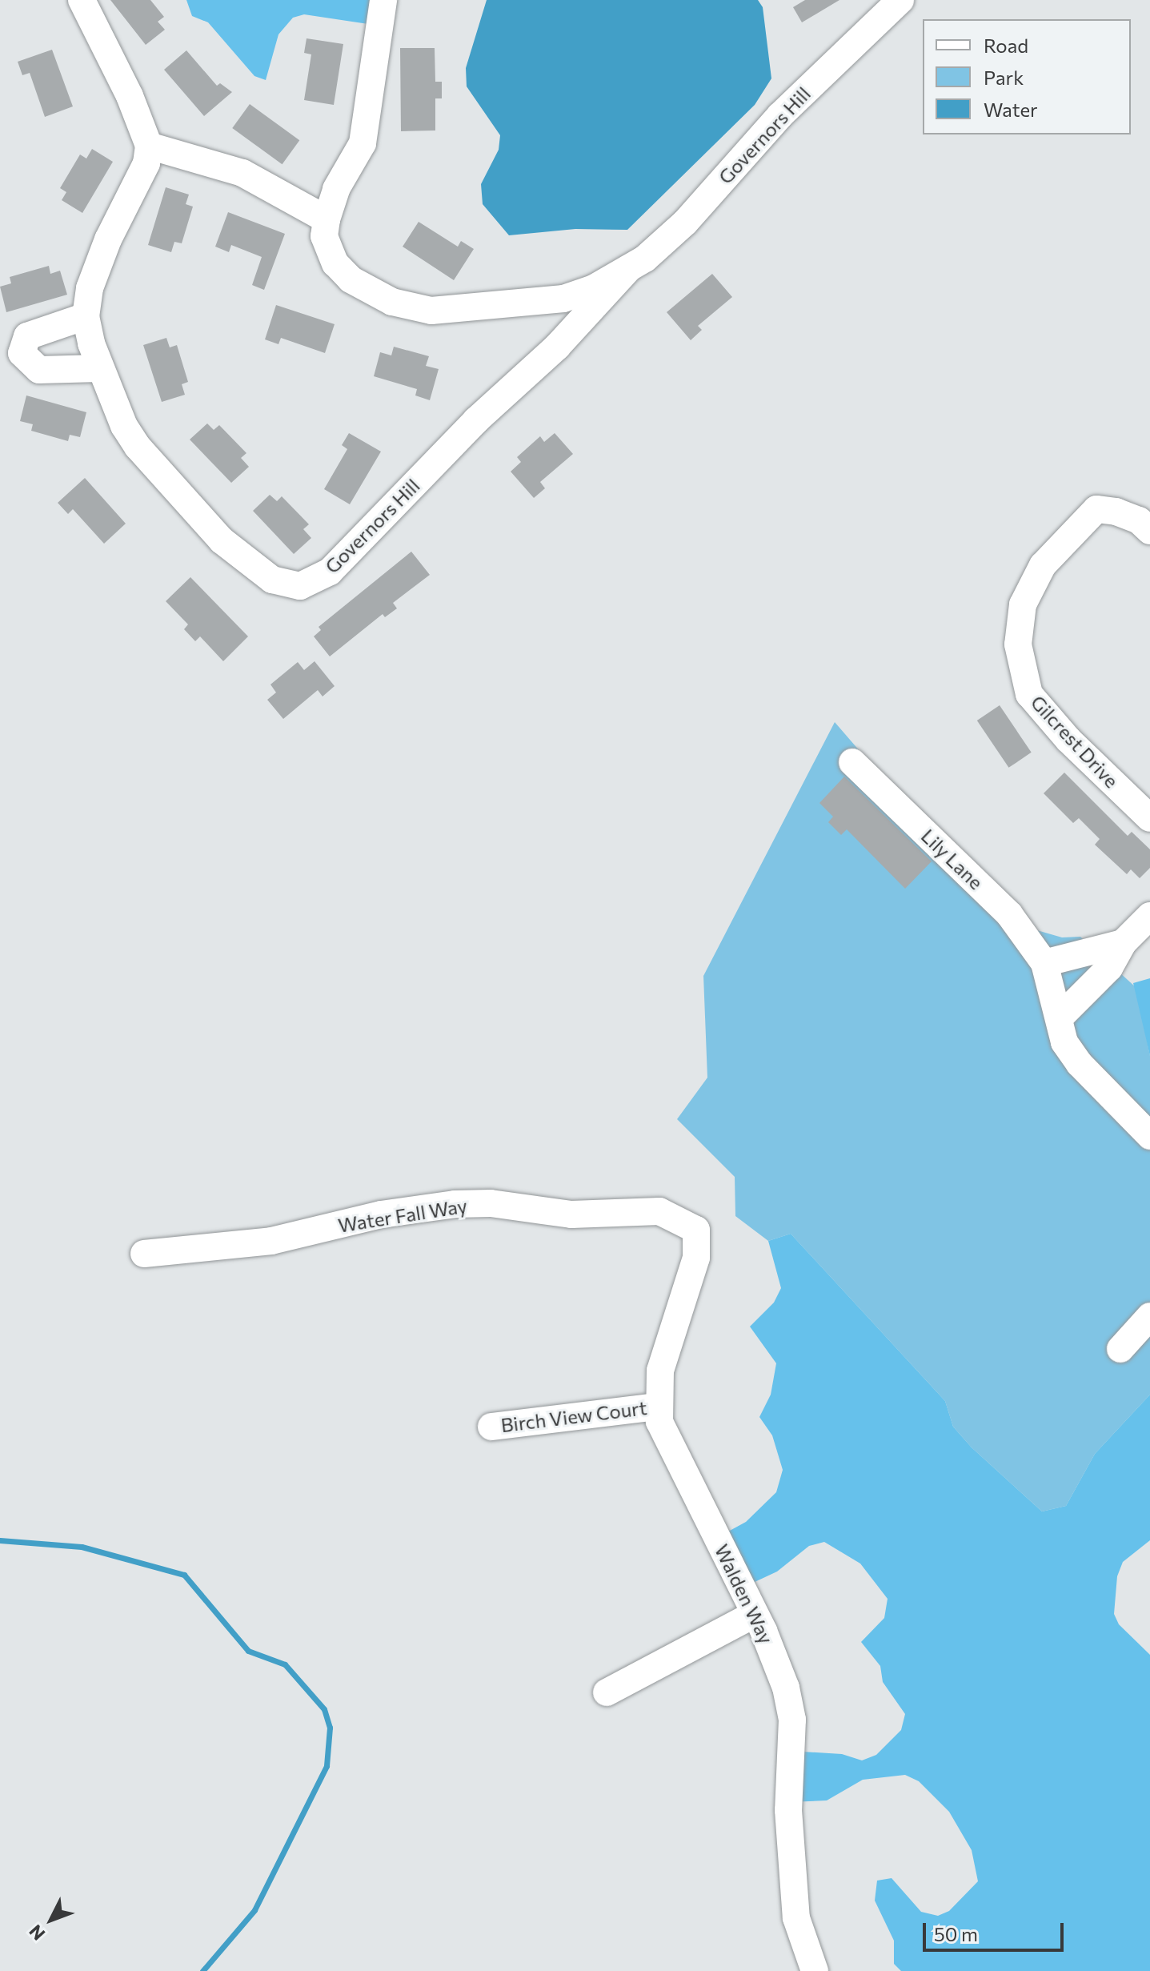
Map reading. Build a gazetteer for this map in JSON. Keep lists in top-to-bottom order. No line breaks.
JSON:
{"streets":{"street":["Governors Hill","Gilcrest Drive","Lily Lane","Water Fall Way","Birch View Court","Walden Way"]},"crossings":[["Water Fall Way","Walden Way"],["Birch View Court","Walden Way"]],"legend":["Road","Park","Water"],"scale_bar":"50 m","north":"bottom left"}
